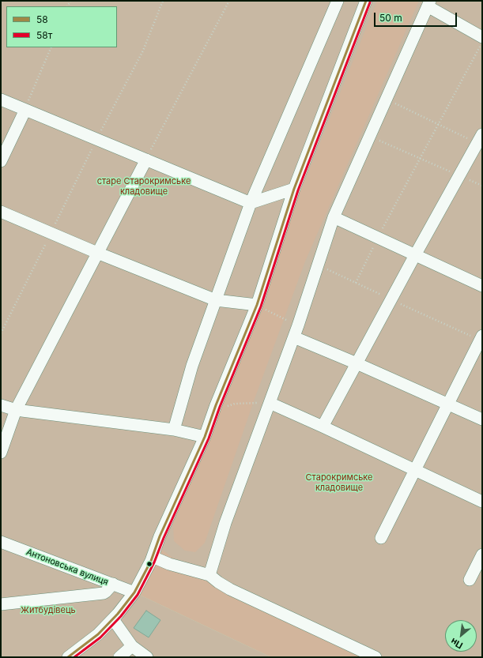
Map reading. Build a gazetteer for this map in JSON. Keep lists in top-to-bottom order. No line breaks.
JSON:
{"streets":{"street":["Антоновська вулиця"]},"parks":["старе Старокримське кладовище","Старокримське кладовище","Житбудівець"],"lines":["transit line 58","transit line 58т"],"legend":["58","58т"],"scale_bar":"50 m","north":"bottom left"}
